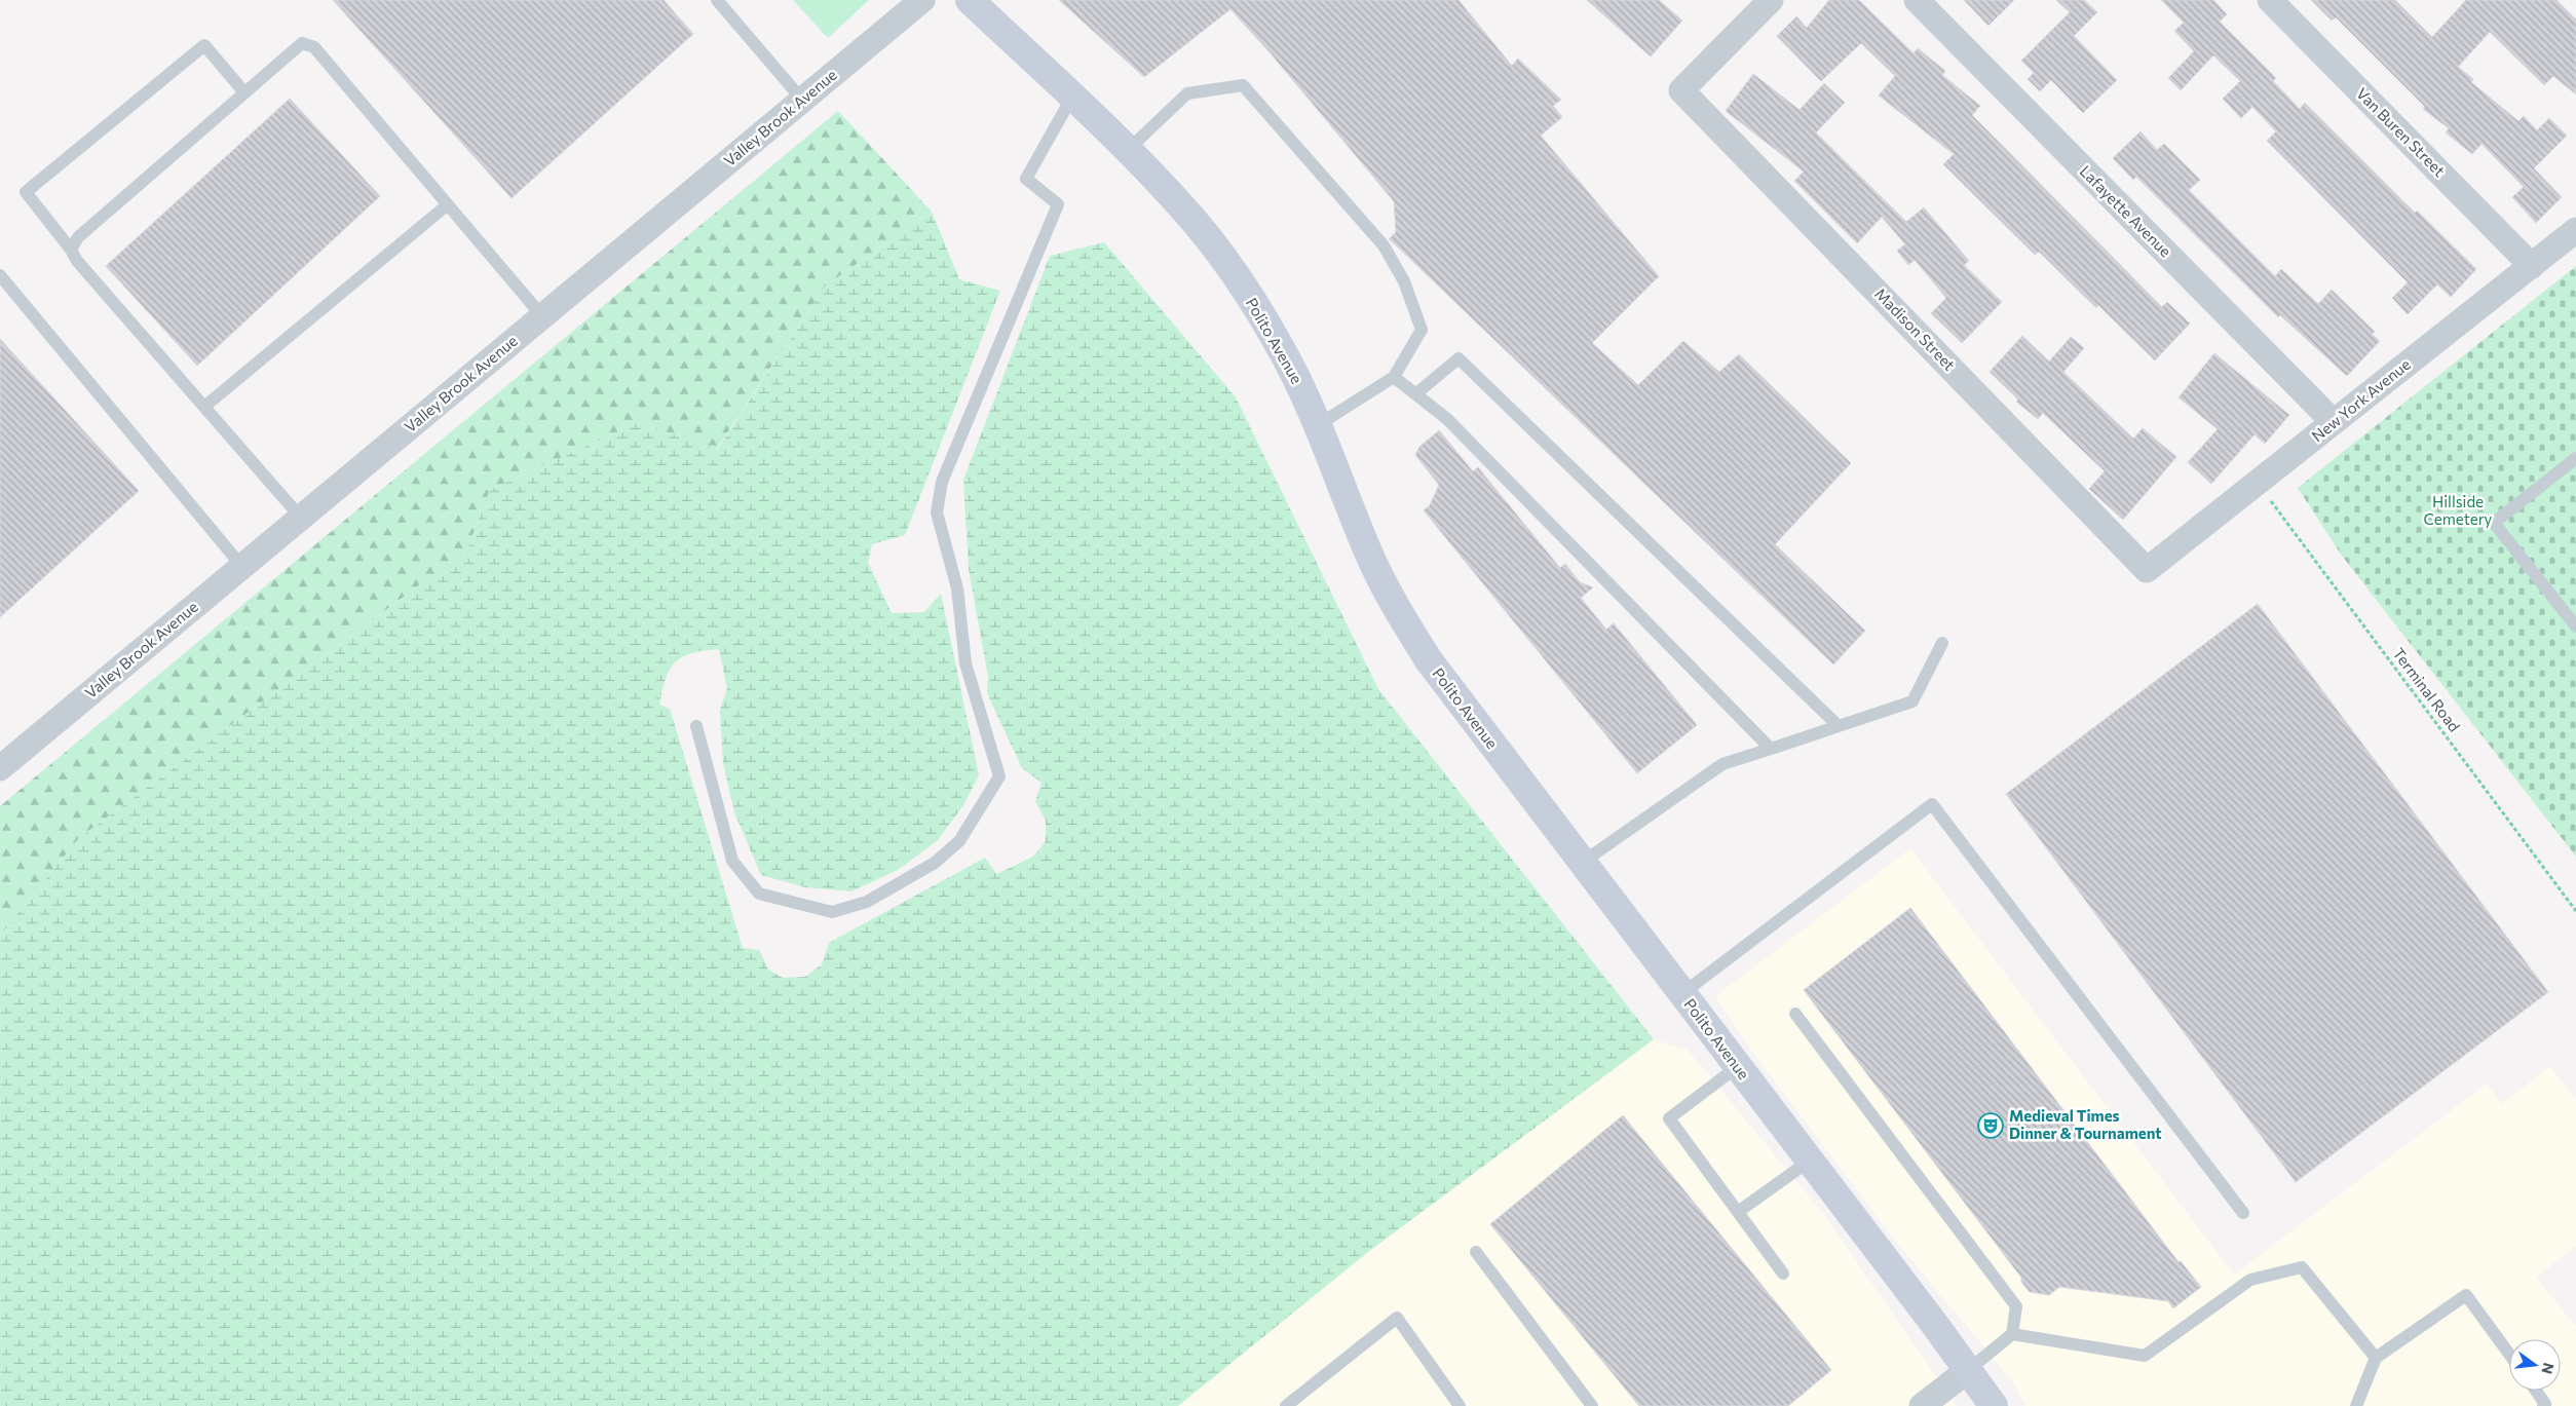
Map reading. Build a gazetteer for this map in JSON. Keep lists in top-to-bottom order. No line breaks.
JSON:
{"streets":{"street":["Valley Brook Avenue","Van Buren Street","Lafayette Avenue","Madison Street","Polito Avenue","New York Avenue"],"path":["Terminal Road"]},"crossings":[["Van Buren Street","New York Avenue"],["Lafayette Avenue","New York Avenue"],["Madison Street","New York Avenue"],["New York Avenue","Terminal Road"]],"parks":["Hillside Cemetery"],"places":{"theatre":["Medieval Times Dinner & Tournament"]},"north":"right"}
